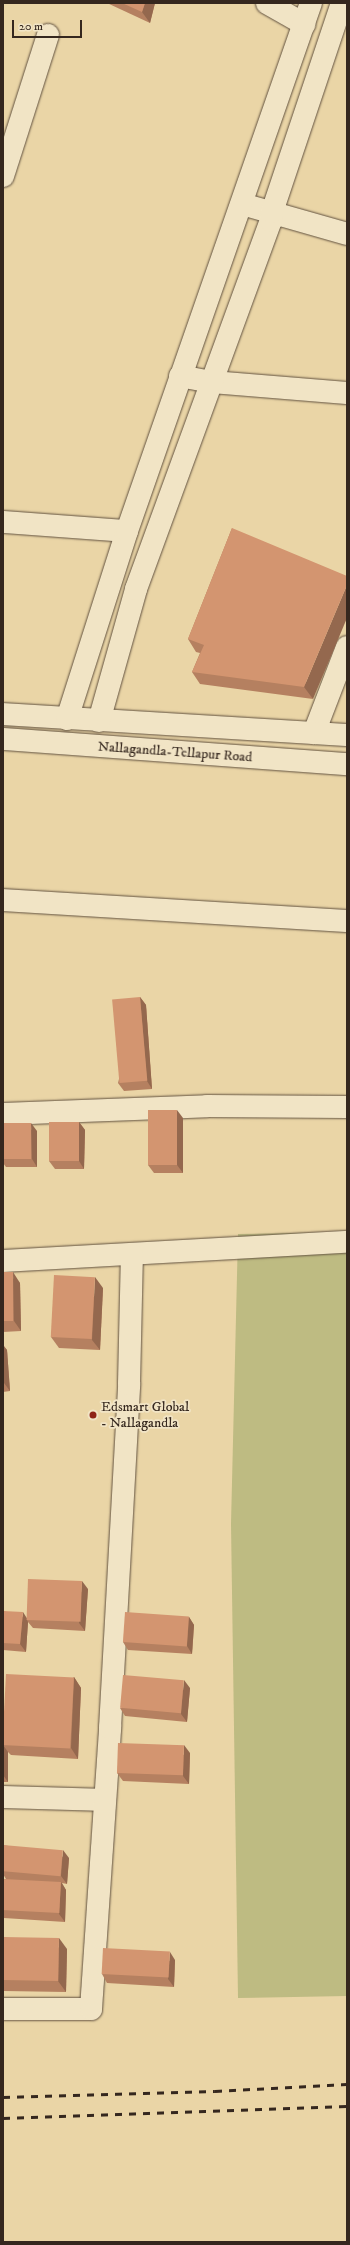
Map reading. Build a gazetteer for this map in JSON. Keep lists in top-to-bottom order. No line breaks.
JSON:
{"streets":{"street":["Nallagandla-Tellapur Road"]},"places":["Edsmart Global - Nallagandla"],"scale_bar":"20 m"}
